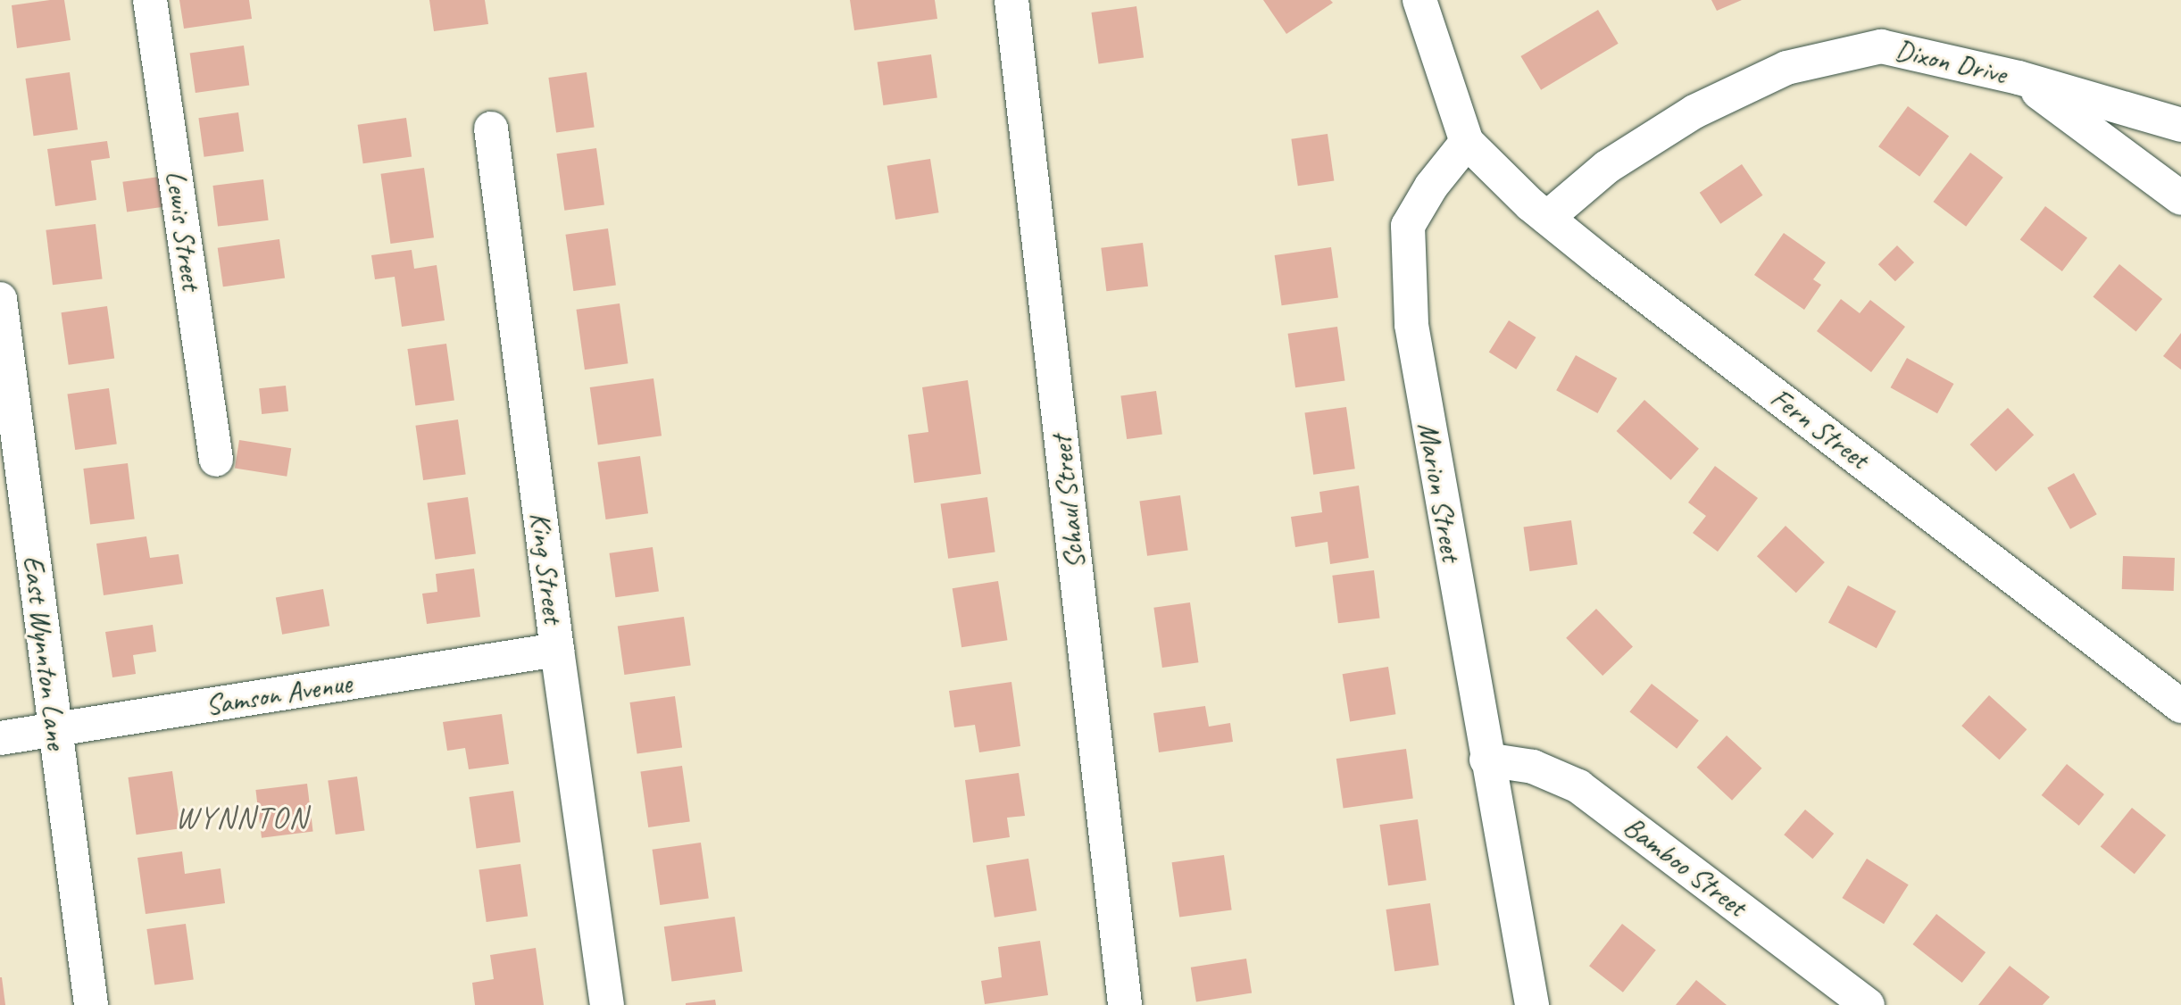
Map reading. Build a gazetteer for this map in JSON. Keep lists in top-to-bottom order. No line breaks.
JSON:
{"streets":{"street":["Dixon Drive","Lewis Street","Fern Street","Marion Street","Schaul Street","King Street","East Wynnton Lane","Samson Avenue","Bamboo Street"]},"crossings":[["Dixon Drive","Fern Street"],["Fern Street","Marion Street"],["Marion Street","Bamboo Street"],["King Street","Samson Avenue"],["East Wynnton Lane","Samson Avenue"]],"districts":["WYNNTON"]}
